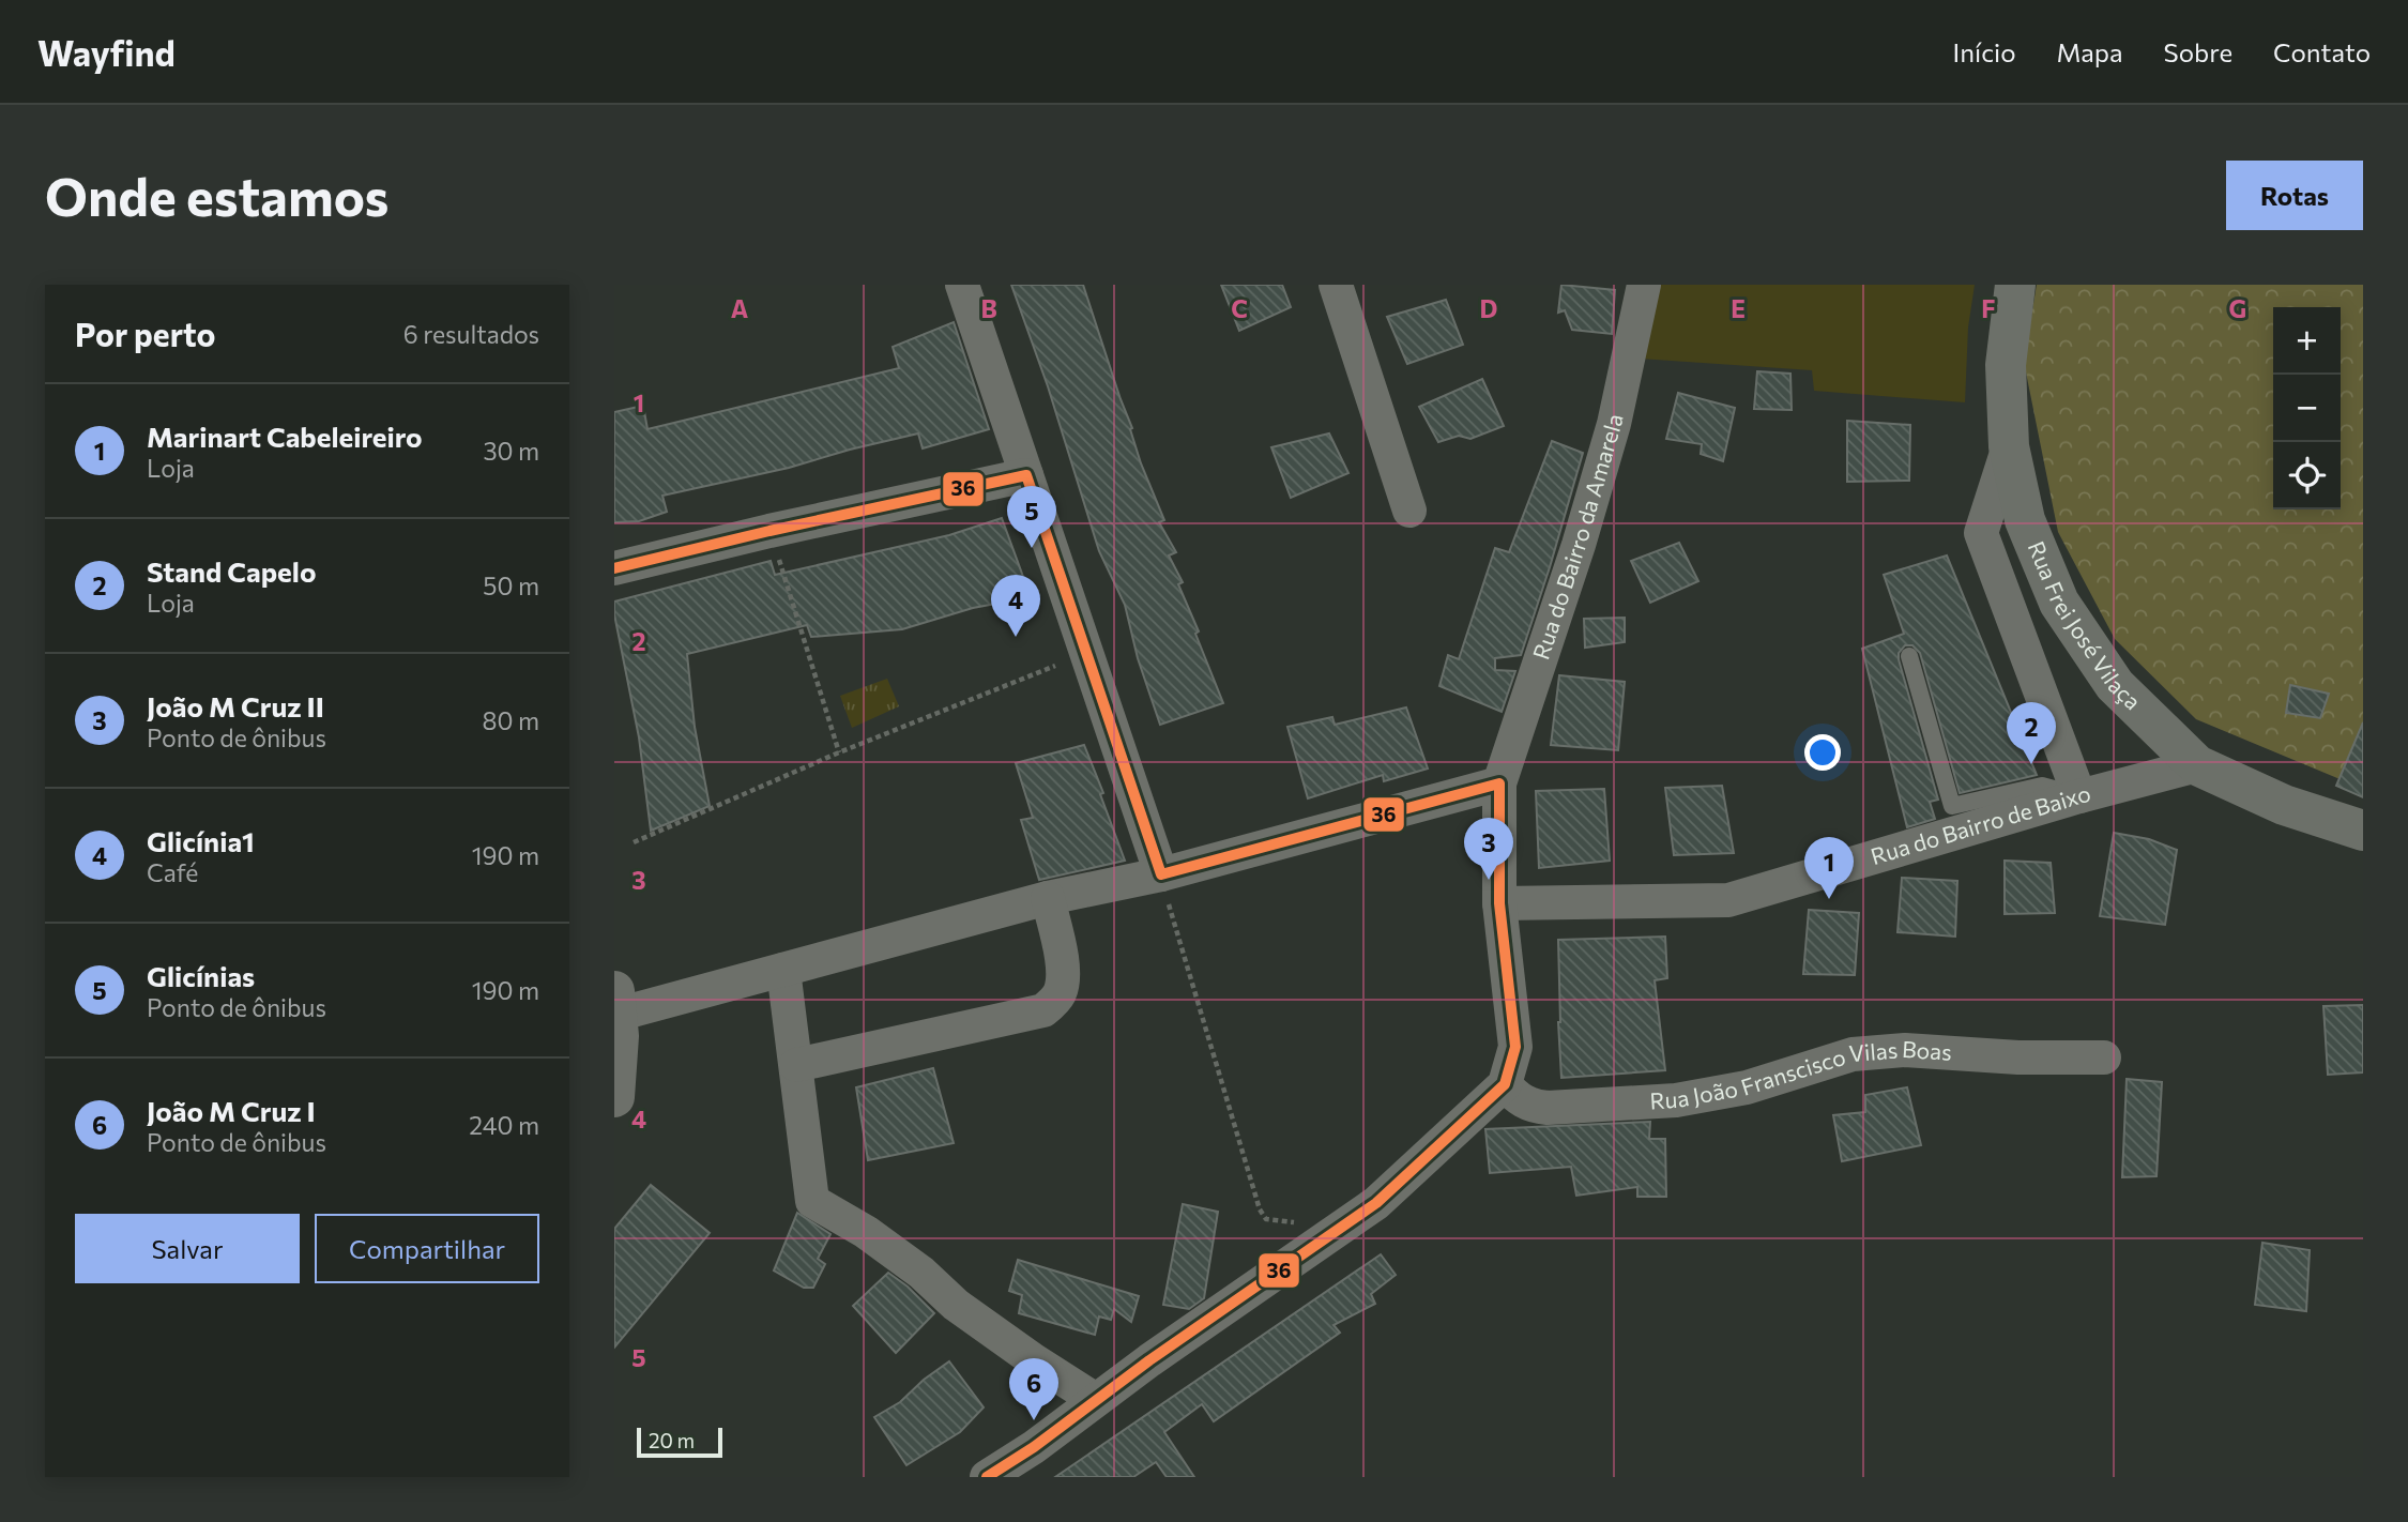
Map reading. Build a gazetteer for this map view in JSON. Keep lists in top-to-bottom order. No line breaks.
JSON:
{"streets":{"main road":["Rua Frei José Vilaça"],"street":["Rua do Bairro da Amarela","Rua do Bairro de Baixo","Rua João Franscisco Vilas Boas"]},"crossings":[["Rua do Bairro da Amarela","Rua do Bairro de Baixo"],["Rua do Bairro da Amarela","Rua João Franscisco Vilas Boas"],["Rua Frei José Vilaça","Rua do Bairro de Baixo"]],"lines":["transit line 36"],"scale_bar":"20 m","page":{"header":"Wayfind","nav":["Início","Mapa","Sobre","Contato"],"buttons":["Rotas",["Salvar","Compartilhar"]],"title":"Onde estamos","heading":["Por perto","6 resultados"],"map_buttons":["+","−"],"list":[{"mark":"1","name":"Marinart Cabeleireiro","note":"Loja","value":"30 m"},{"mark":"2","name":"Stand Capelo","note":"Loja","value":"50 m"},{"mark":"3","name":"João M Cruz II","note":"Ponto de ônibus","value":"80 m"},{"mark":"4","name":"Glicínia1","note":"Café","value":"190 m"},{"mark":"5","name":"Glicínias","note":"Ponto de ônibus","value":"190 m"},{"mark":"6","name":"João M Cruz I","note":"Ponto de ônibus","value":"240 m"}],"pins":["5","4","2","3","1","6"],"scale":"20 m"},"grid":{"columns":["A","B","C","D","E","F","G"],"rows":["1","2","3","4","5"]}}
